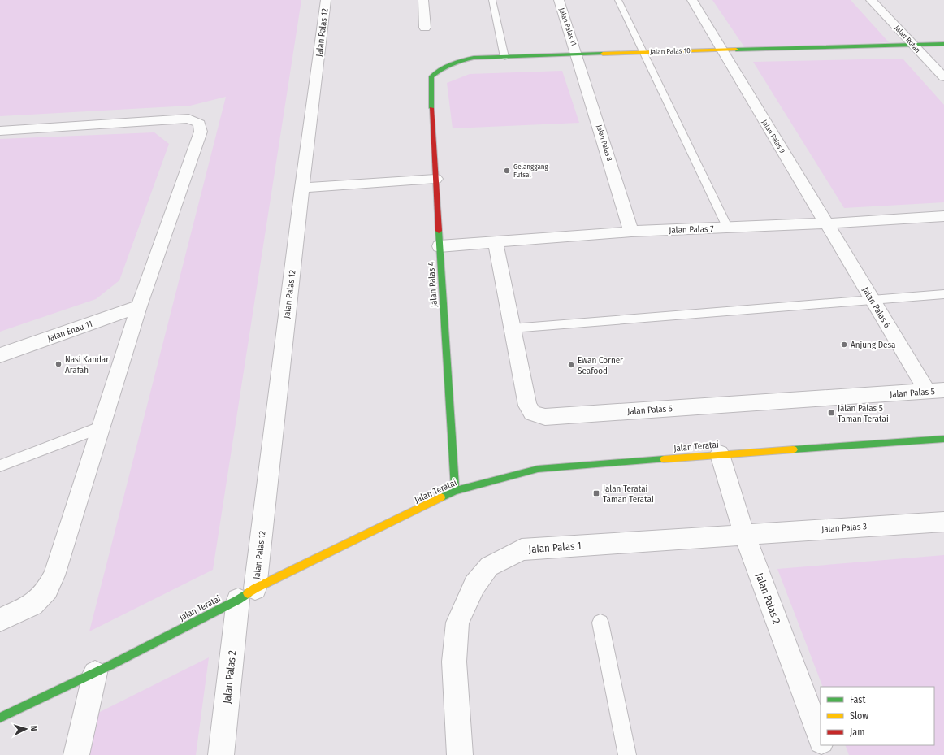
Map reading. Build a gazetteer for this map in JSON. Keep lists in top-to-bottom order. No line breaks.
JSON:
{"streets":{"street":["Jalan Palas 11","Jalan Palas 12","Jalan Rotan","Jalan Palas 10","Jalan Palas 9","Jalan Palas 8","Jalan Palas 7","Jalan Palas 4","Jalan Palas 6","Jalan Enau 11","Jalan Palas 5","Jalan Teratai","Jalan Palas 3","Jalan Palas 1","Jalan Palas 2"]},"crossings":[["Jalan Palas 11","Jalan Palas 10"],["Jalan Palas 11","Jalan Palas 8"],["Jalan Palas 12","Jalan Teratai"],["Jalan Palas 12","Jalan Palas 2"],["Jalan Rotan","Jalan Palas 10"],["Jalan Palas 10","Jalan Palas 9"],["Jalan Palas 10","Jalan Palas 8"],["Jalan Palas 10","Jalan Palas 4"],["Jalan Palas 9","Jalan Palas 7"],["Jalan Palas 9","Jalan Palas 6"],["Jalan Palas 8","Jalan Palas 7"],["Jalan Palas 7","Jalan Palas 4"],["Jalan Palas 7","Jalan Palas 6"],["Jalan Palas 7","Jalan Palas 5"],["Jalan Palas 4","Jalan Teratai"],["Jalan Palas 6","Jalan Palas 5"],["Jalan Teratai","Jalan Palas 2"],["Jalan Palas 3","Jalan Palas 1"],["Jalan Palas 3","Jalan Palas 2"],["Jalan Palas 1","Jalan Palas 2"]],"places":{"other":["Gelanggang Futsal","Anjung Desa","Nasi Kandar Arafah","Ewan Corner Seafood"],"transit":["Jalan Palas 5 Taman Teratai","Jalan Teratai Taman Teratai"]},"legend":["Fast","Slow","Jam"],"north":"right"}
